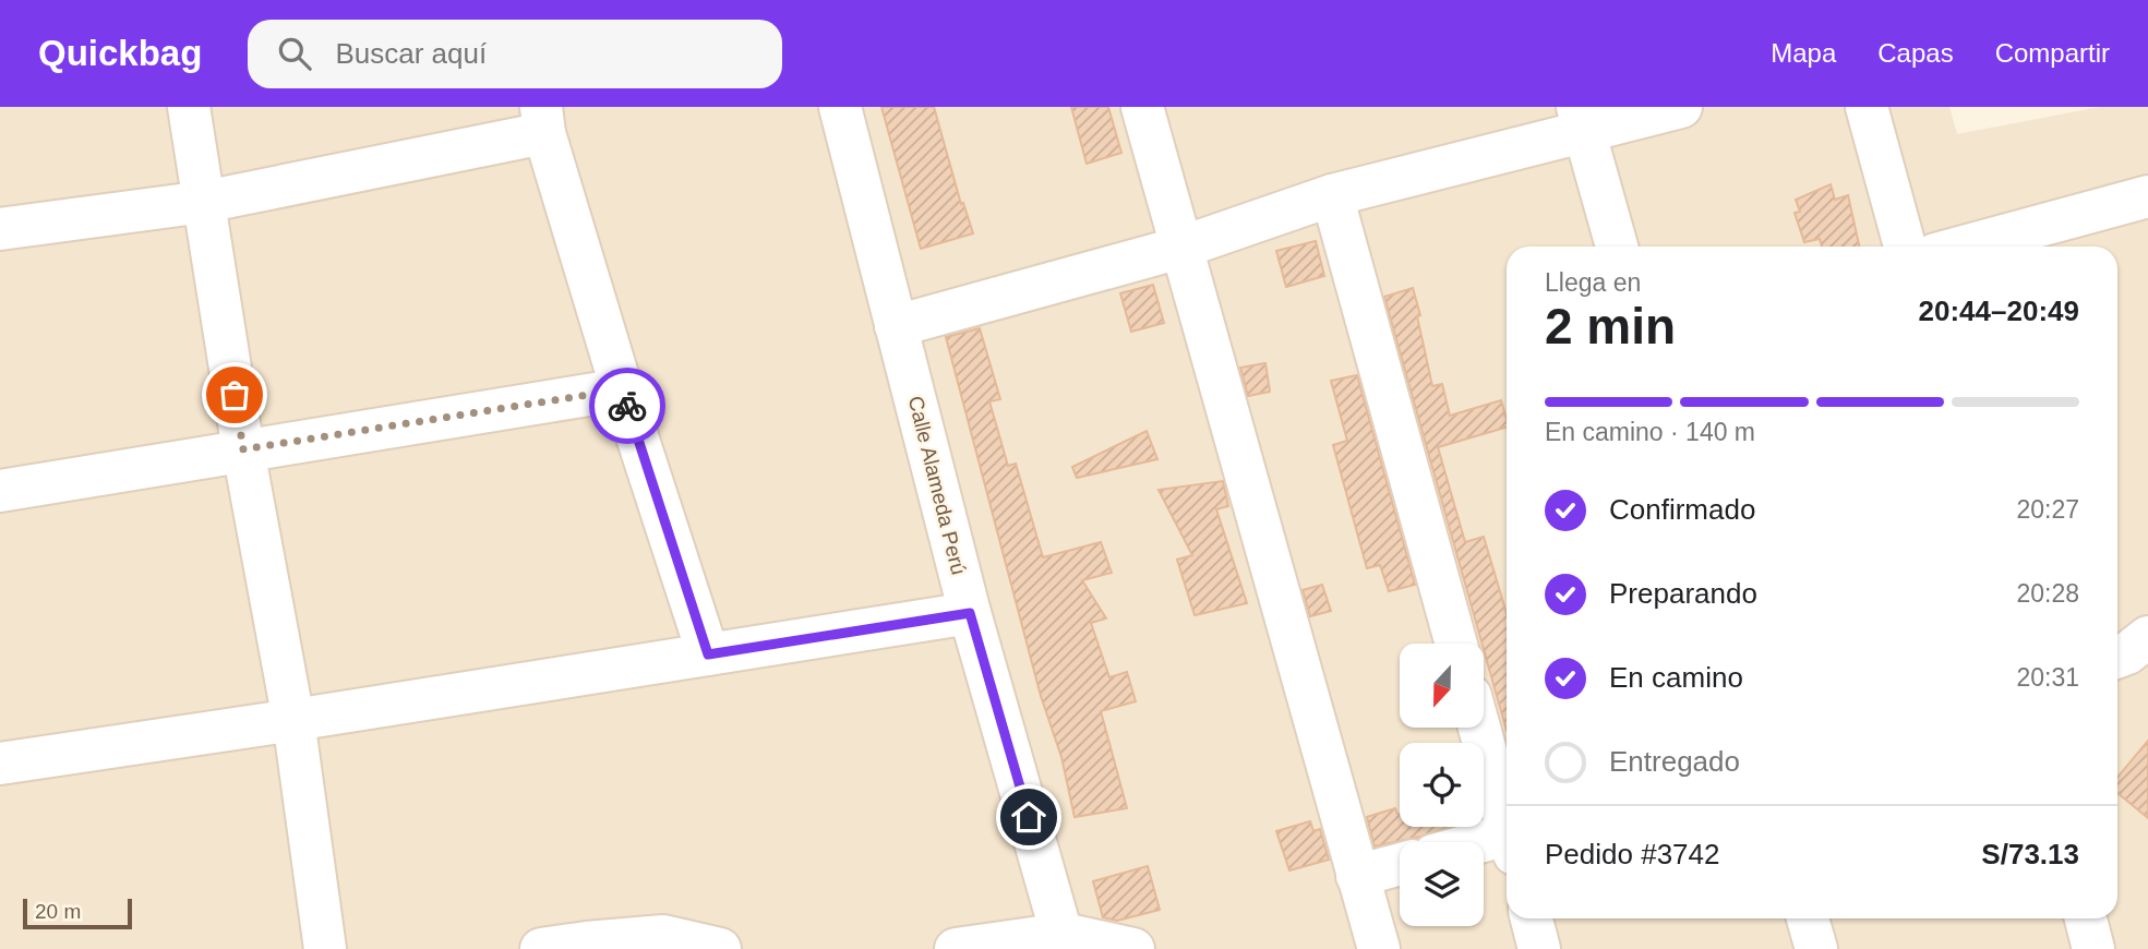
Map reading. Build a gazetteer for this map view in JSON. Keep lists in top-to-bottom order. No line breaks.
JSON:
{"streets":{"street":["Calle Alameda Perú"]},"scale_bar":"20 m","north":"bottom","page":{"header":"Quickbag","search":"Buscar aquí","nav":["Mapa","Capas","Compartir"],"heading":["2 min","Llega en","20:44–20:49"],"panel":["Pedido #3742","S/73.13"],"bar":"En camino · 140 m","list":[["Confirmado","20:27"],["Preparando","20:28"],["En camino","20:31"],"Entregado"],"scale":"20 m"}}
